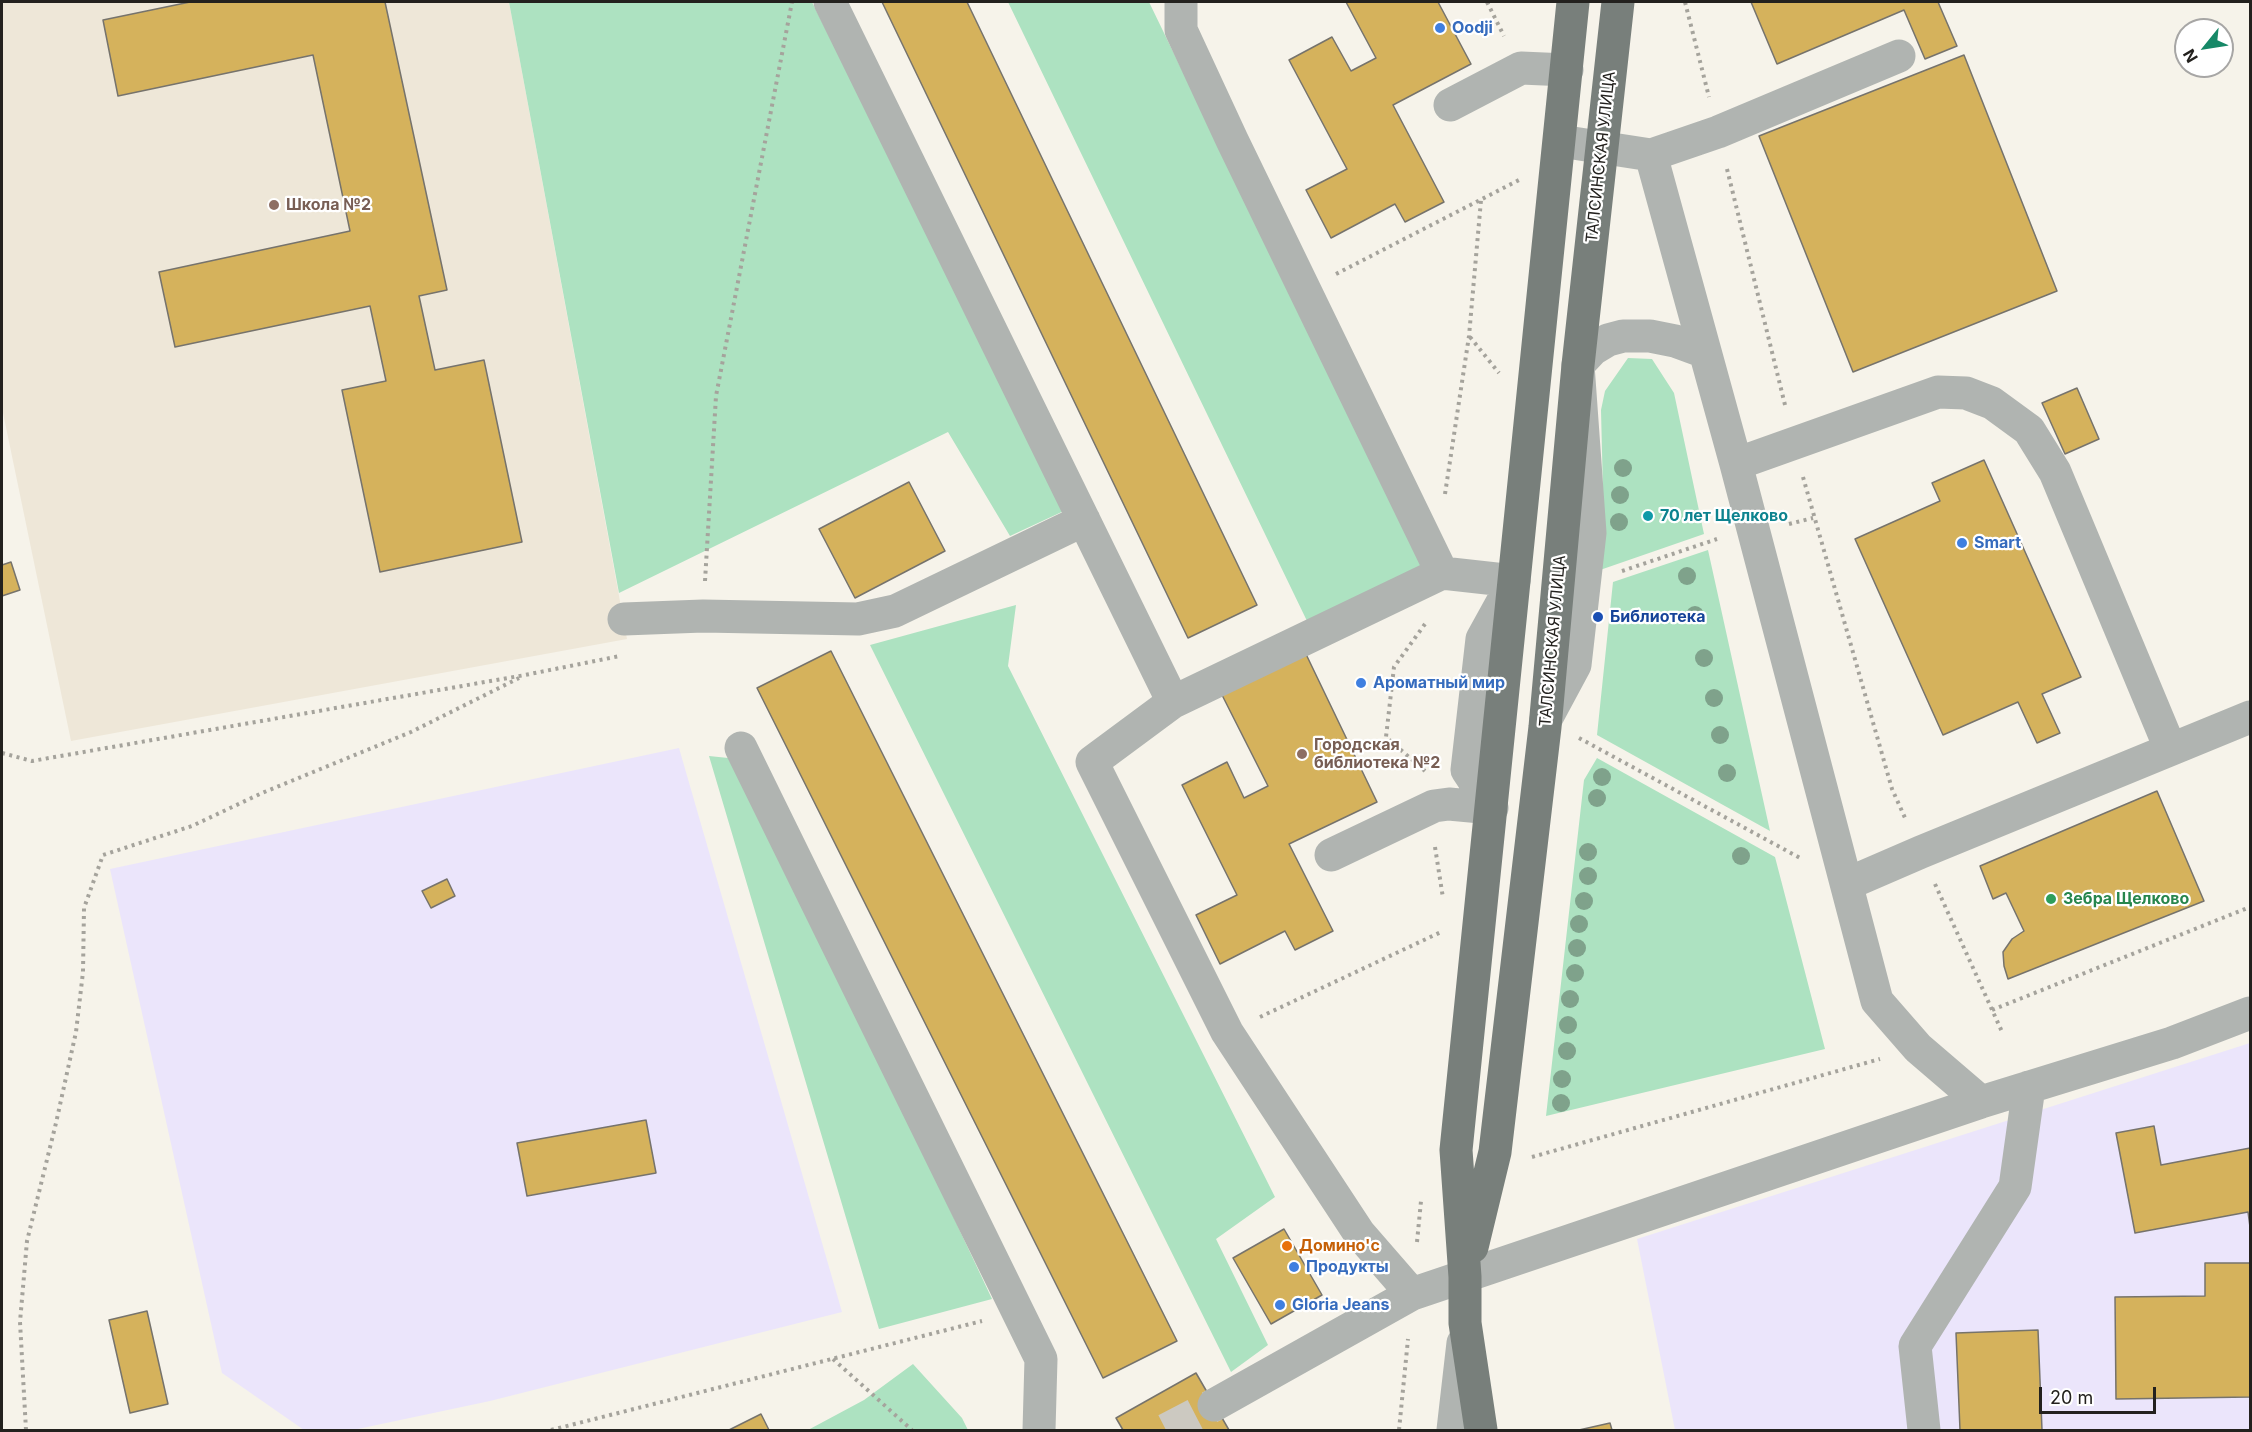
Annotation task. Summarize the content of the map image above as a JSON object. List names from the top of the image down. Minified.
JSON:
{"streets":{"main road":["ТАЛСИНСКАЯ УЛИЦА"]},"places":["Oodji","Школа №2","70 лет Щелково","Smart","Библиотека","Ароматный мир","Городская библиотека №2","Зебра Щелково","Домино'c","Продукты","Gloria Jeans"],"scale_bar":"20 m","north":"bottom left"}
